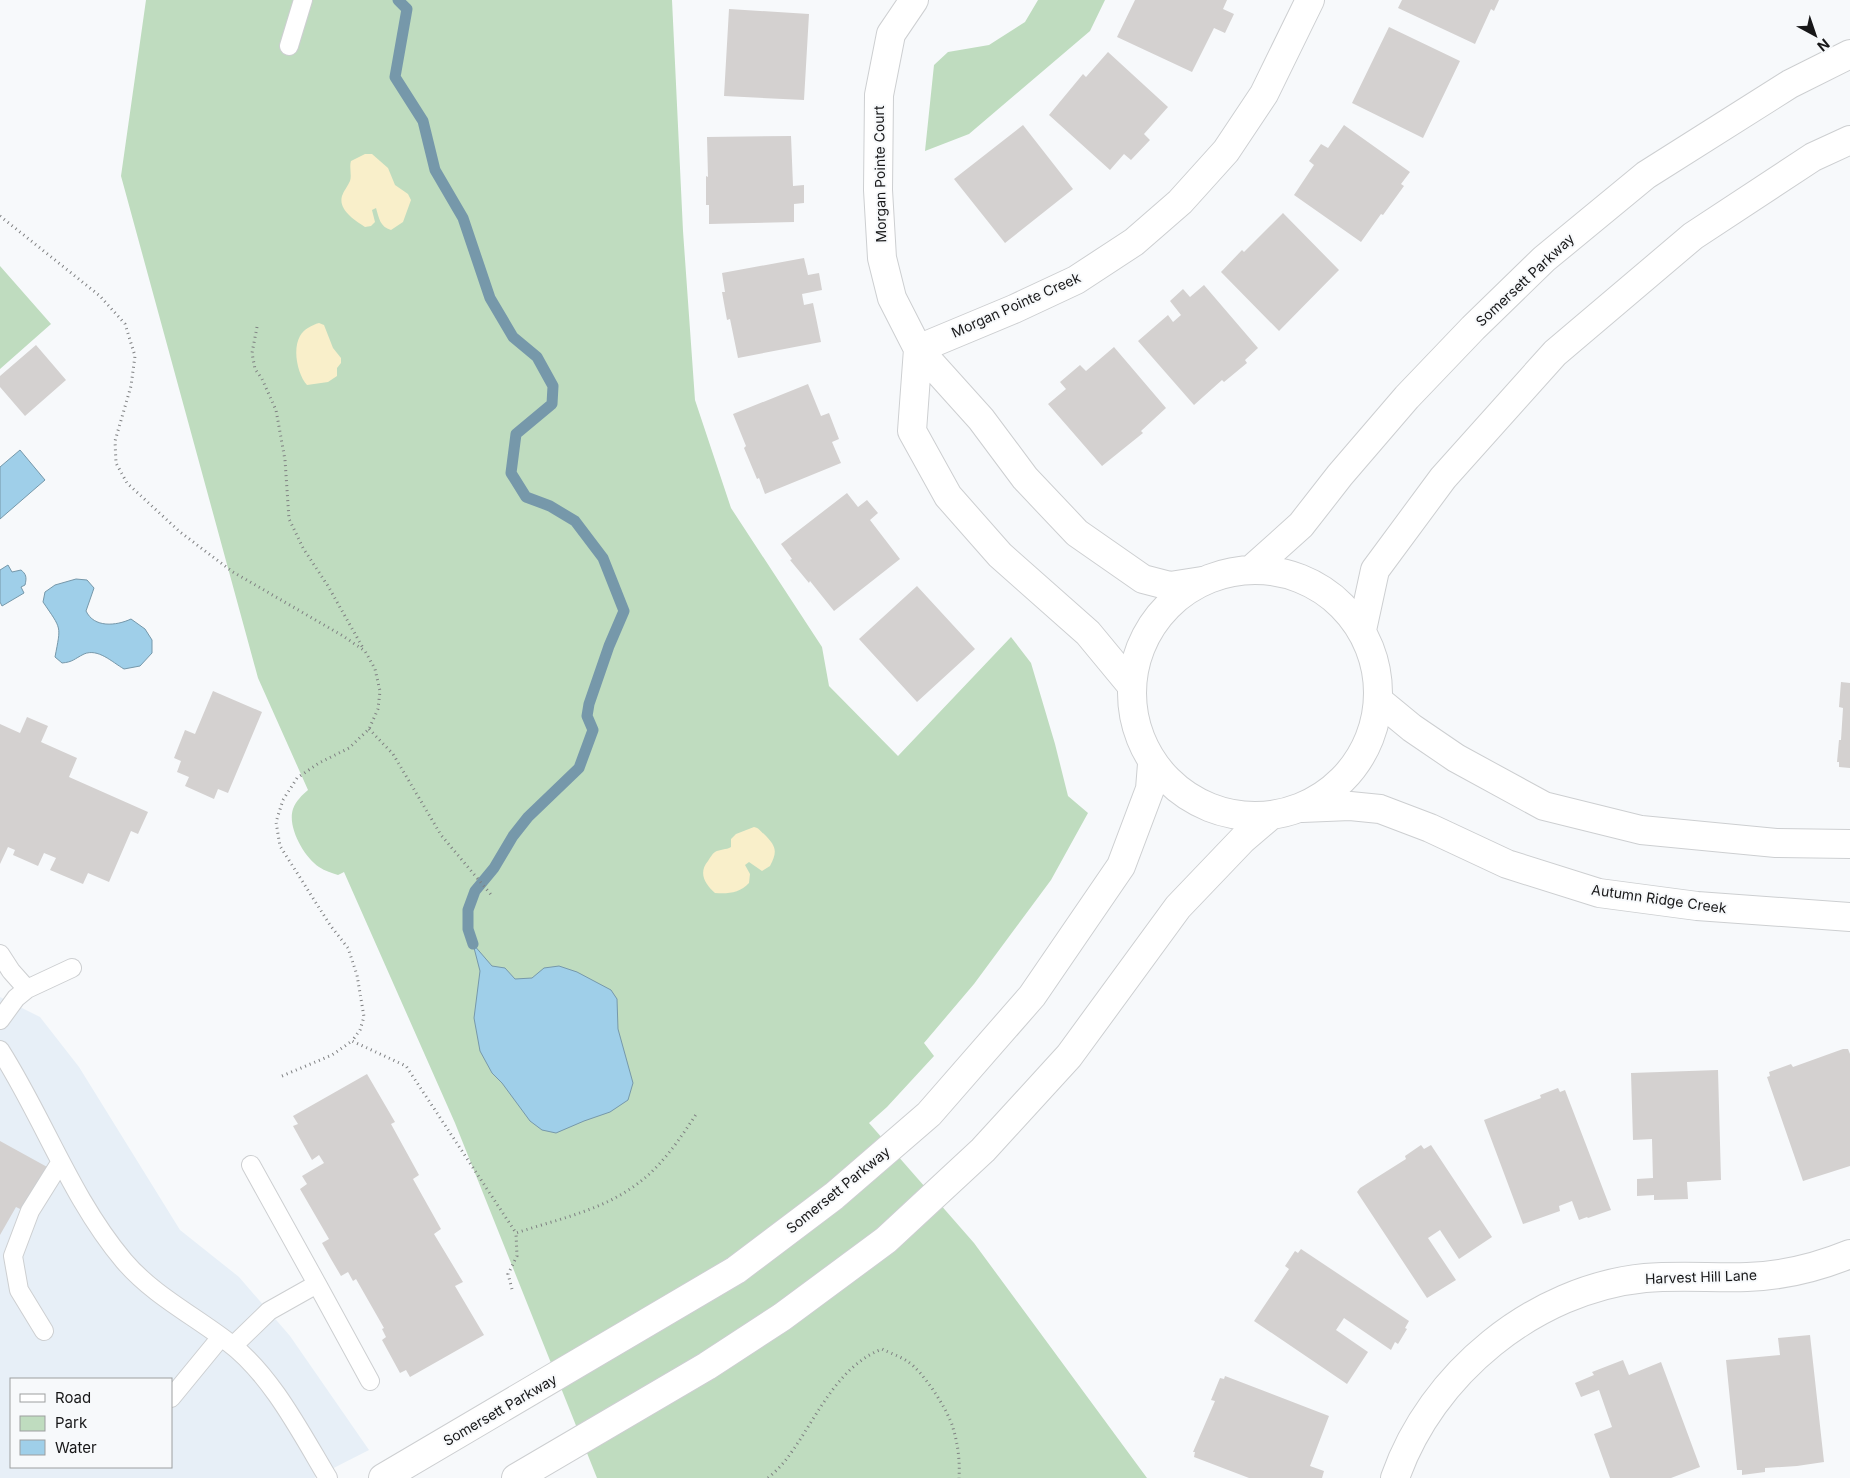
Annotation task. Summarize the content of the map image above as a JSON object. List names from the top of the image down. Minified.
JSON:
{"streets":{"main road":["Morgan Pointe Court","Somersett Parkway","Morgan Pointe Creek","Autumn Ridge Creek","Harvest Hill Lane"]},"crossings":[["Morgan Pointe Court","Morgan Pointe Creek"]],"legend":["Road","Park","Water"],"north":"bottom right"}
